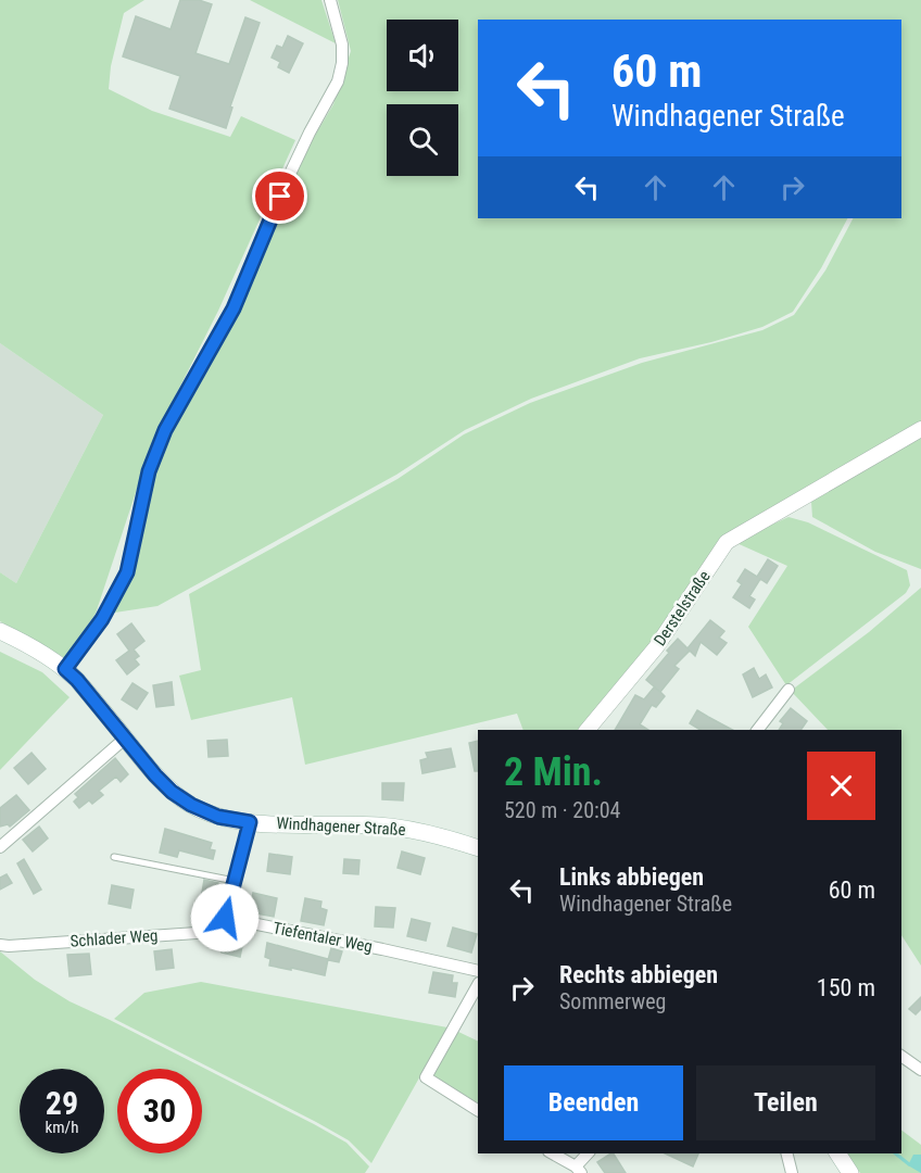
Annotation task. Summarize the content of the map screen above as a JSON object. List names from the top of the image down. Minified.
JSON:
{"streets":{"main road":["Windhagener Straße"],"street":["Derstelstraße","Tiefentaler Weg","Schlader Weg"]},"crossings":[["Tiefentaler Weg","Schlader Weg"]],"page":{"turn":["60 m","Windhagener Straße"],"heading":["2 Min.","520 m · 20:04"],"list":[{"name":"Links abbiegen","note":"Windhagener Straße","value":"60 m"},{"name":"Rechts abbiegen","note":"Sommerweg","value":"150 m"}],"buttons":["Beenden","Teilen"],"speed":"29 km/h","limit":"30"}}
